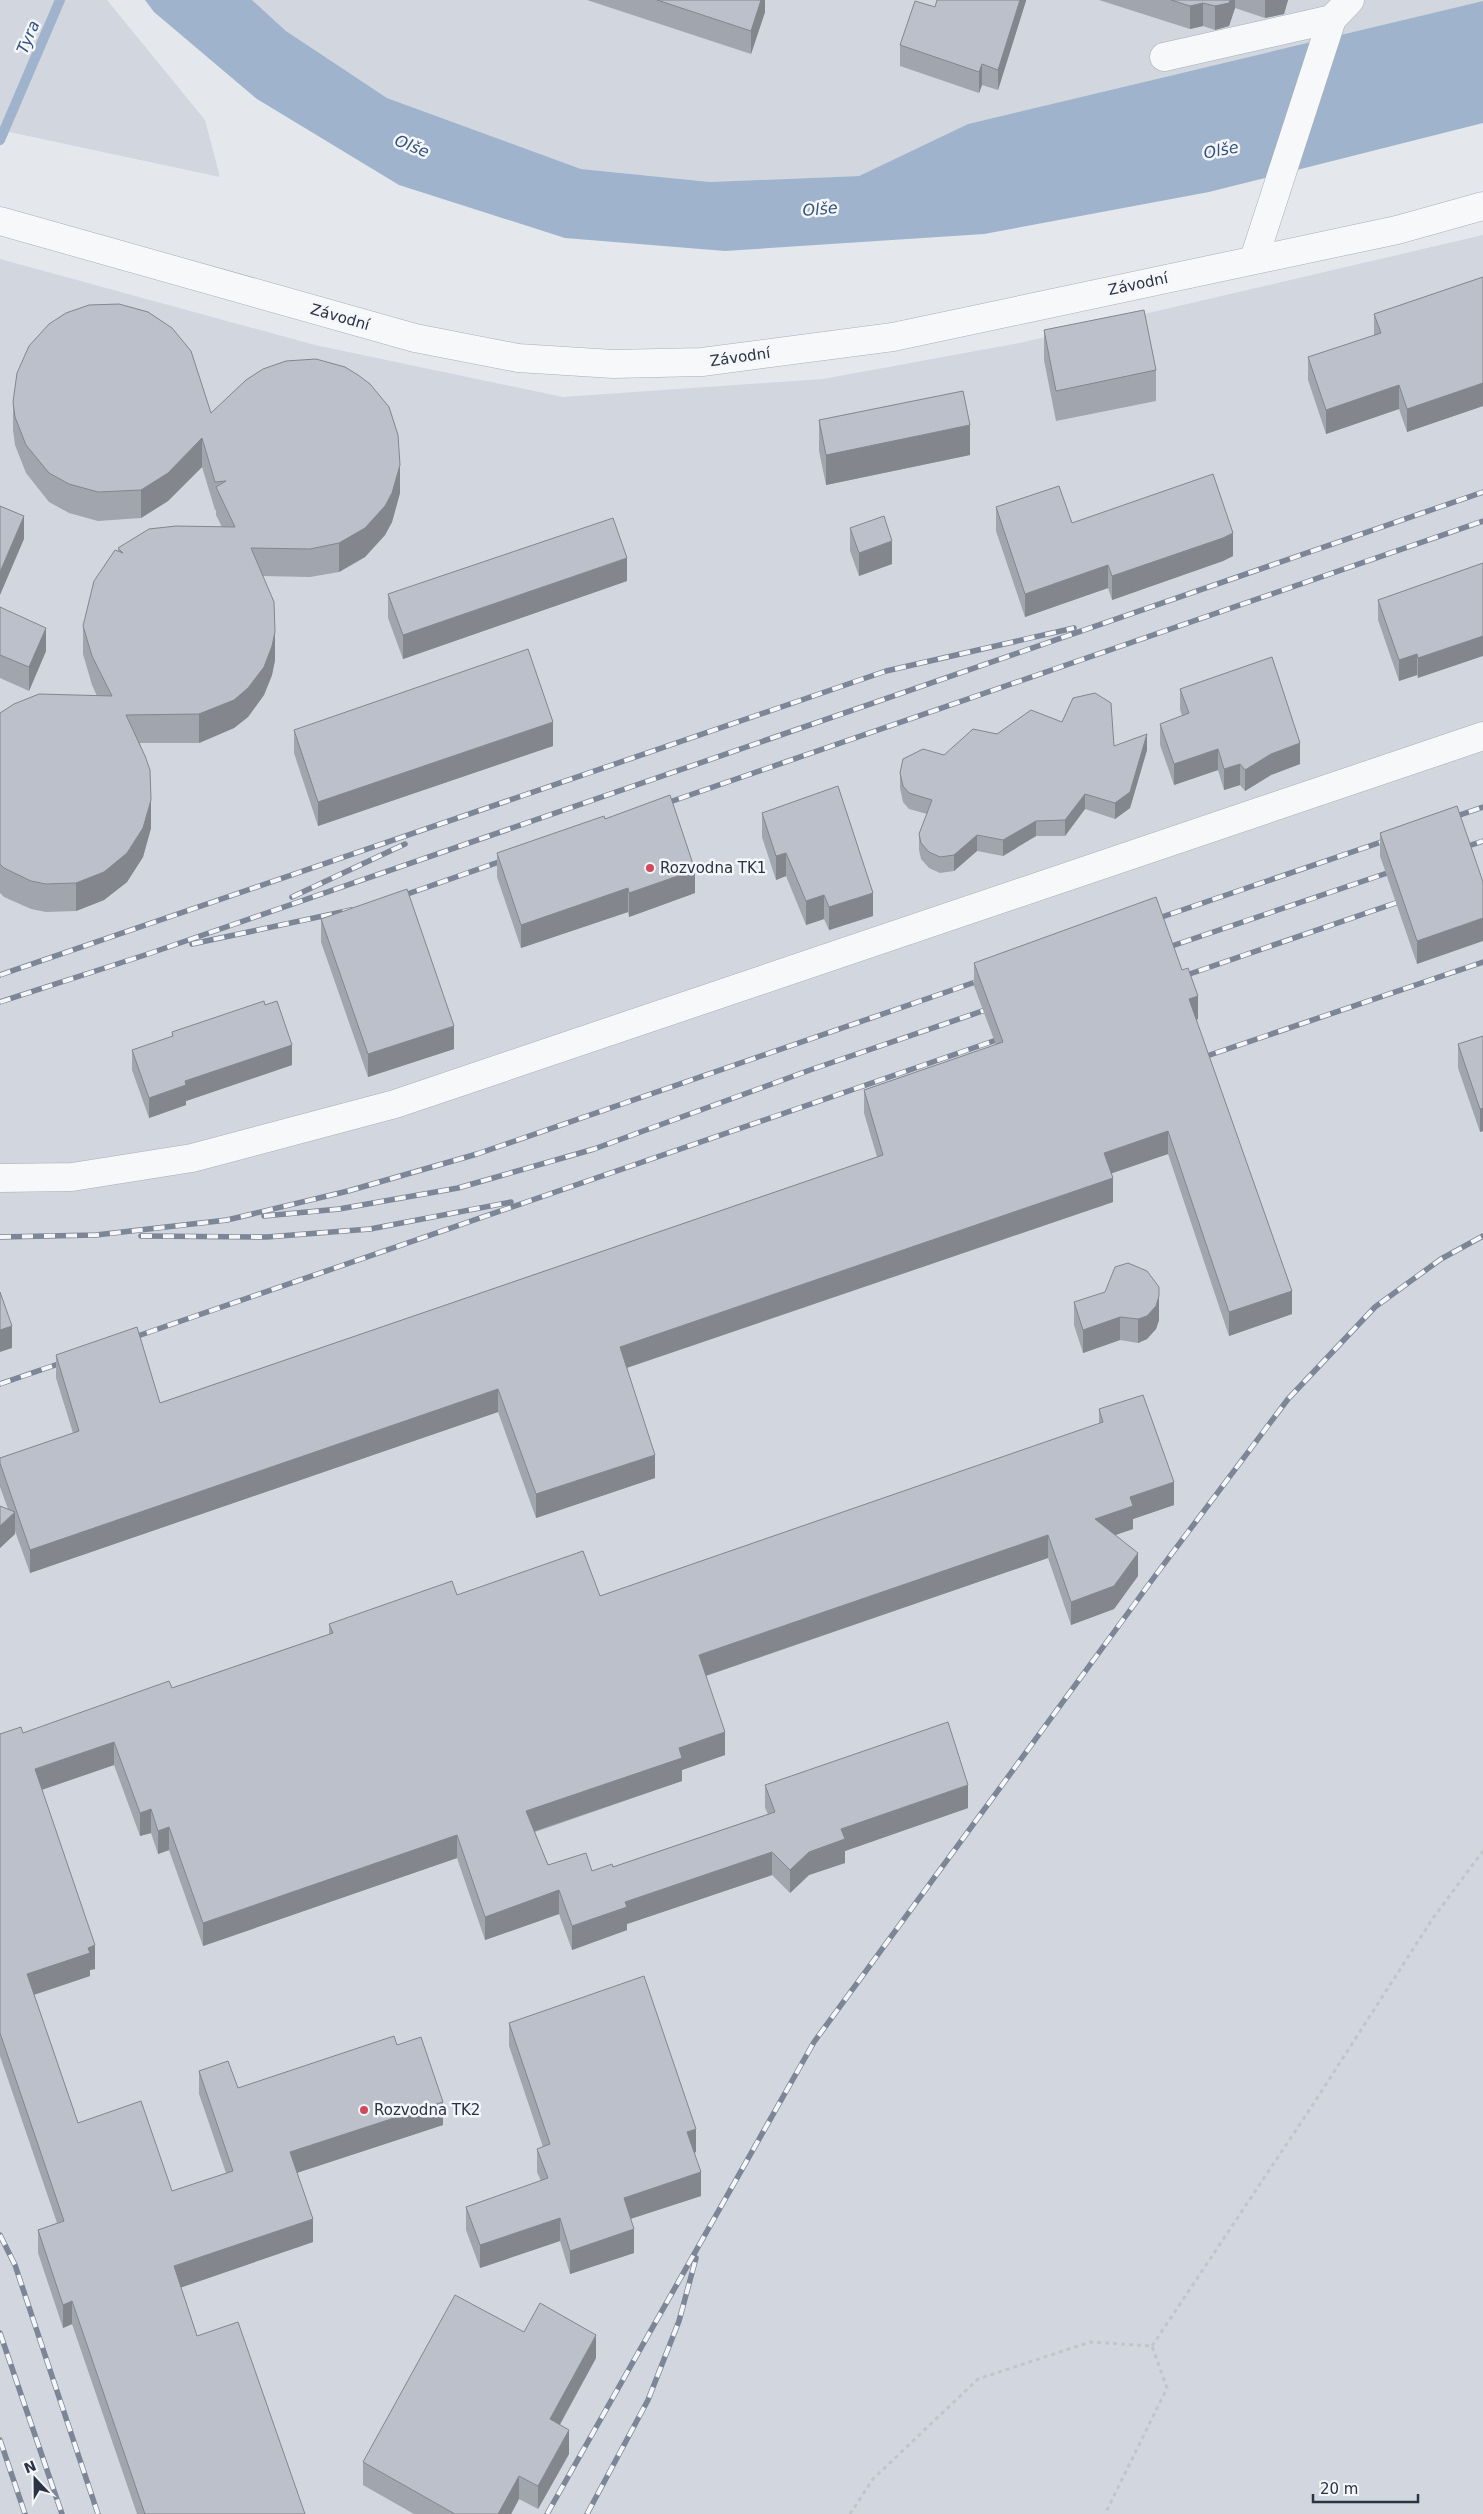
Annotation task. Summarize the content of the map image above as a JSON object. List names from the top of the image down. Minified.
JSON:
{"streets":{"street":["Závodní"]},"water":["Tyra","Olše"],"places":["Rozvodna TK1","Rozvodna TK2"],"scale_bar":"20 m","north":"top"}
